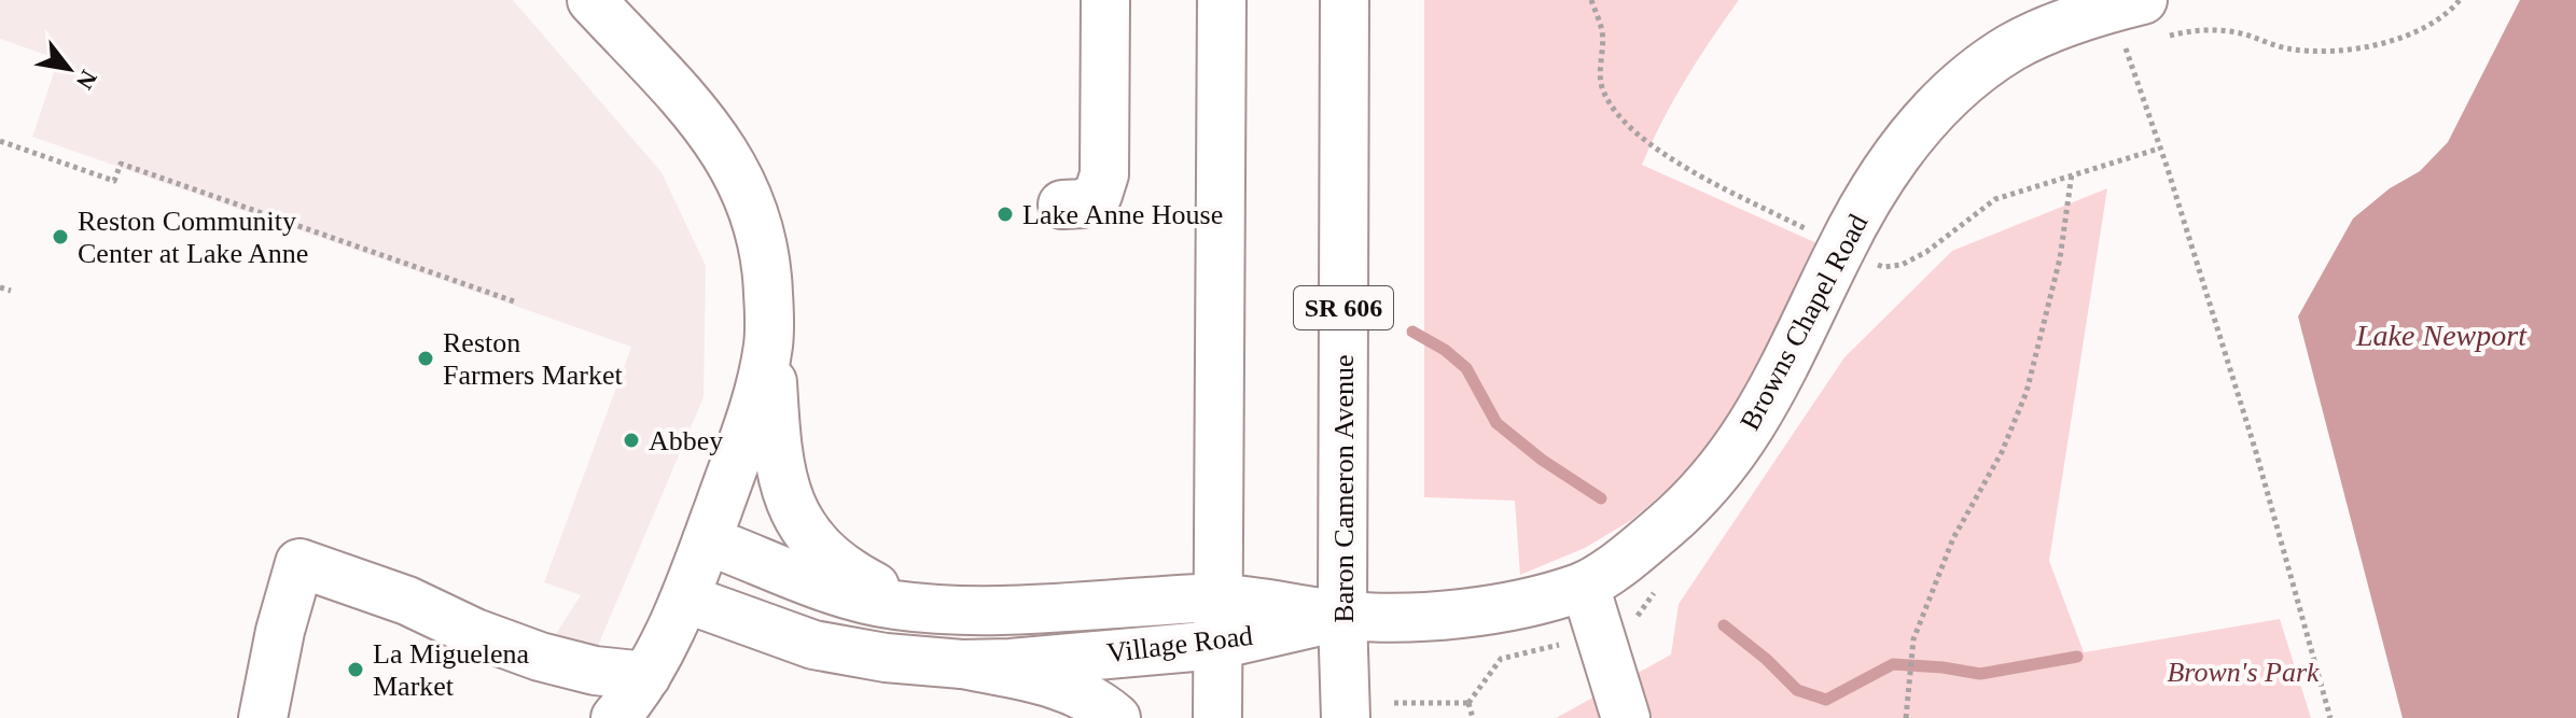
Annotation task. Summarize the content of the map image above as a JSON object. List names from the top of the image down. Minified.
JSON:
{"streets":{"street":["SR 606","Browns Chapel Road","Baron Cameron Avenue","Village Road"]},"crossings":[["Browns Chapel Road","Baron Cameron Avenue"],["Browns Chapel Road","Village Road"],["Baron Cameron Avenue","Village Road"]],"water":["Lake Newport"],"parks":["Brown's Park"],"places":["Lake Anne House","Reston Community Center at Lake Anne","Reston Farmers Market","Abbey","La Miguelena Market"],"north":"bottom right"}
